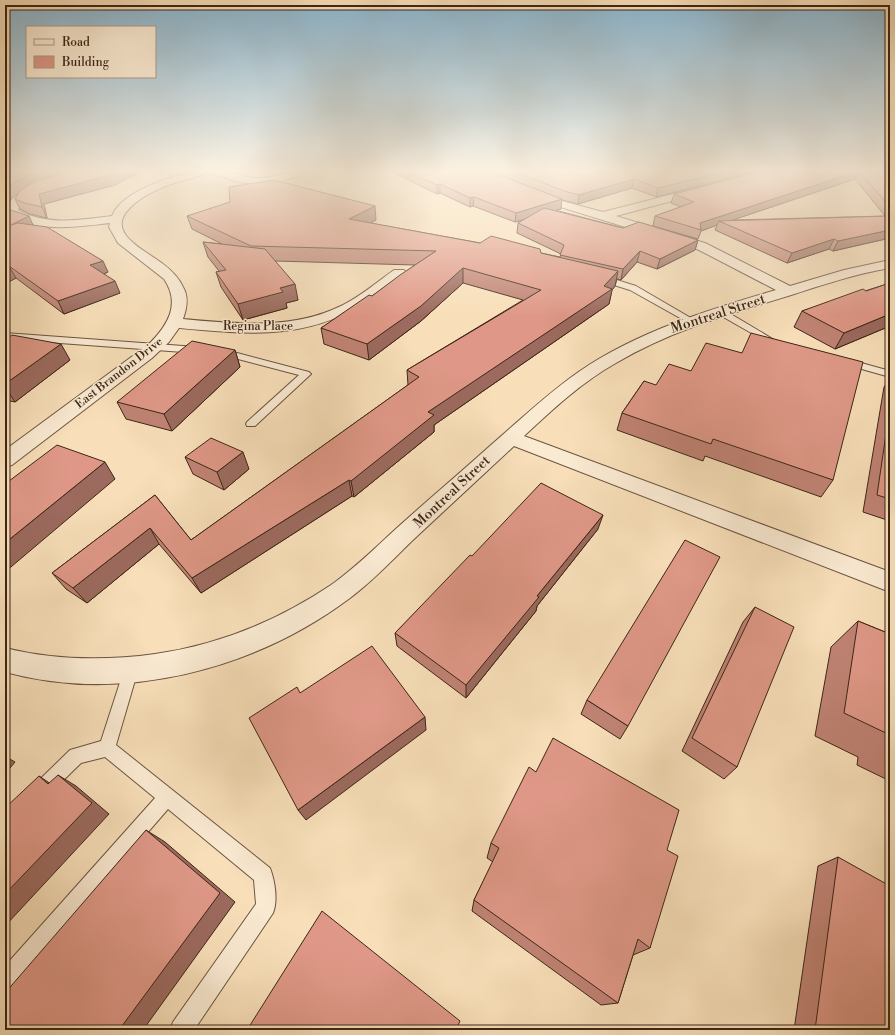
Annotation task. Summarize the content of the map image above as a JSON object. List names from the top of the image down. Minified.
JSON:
{"streets":{"street":["Montreal Street","Regina Place","East Brandon Drive"]},"crossings":[["Regina Place","East Brandon Drive"]],"legend":["Road","Building"]}
